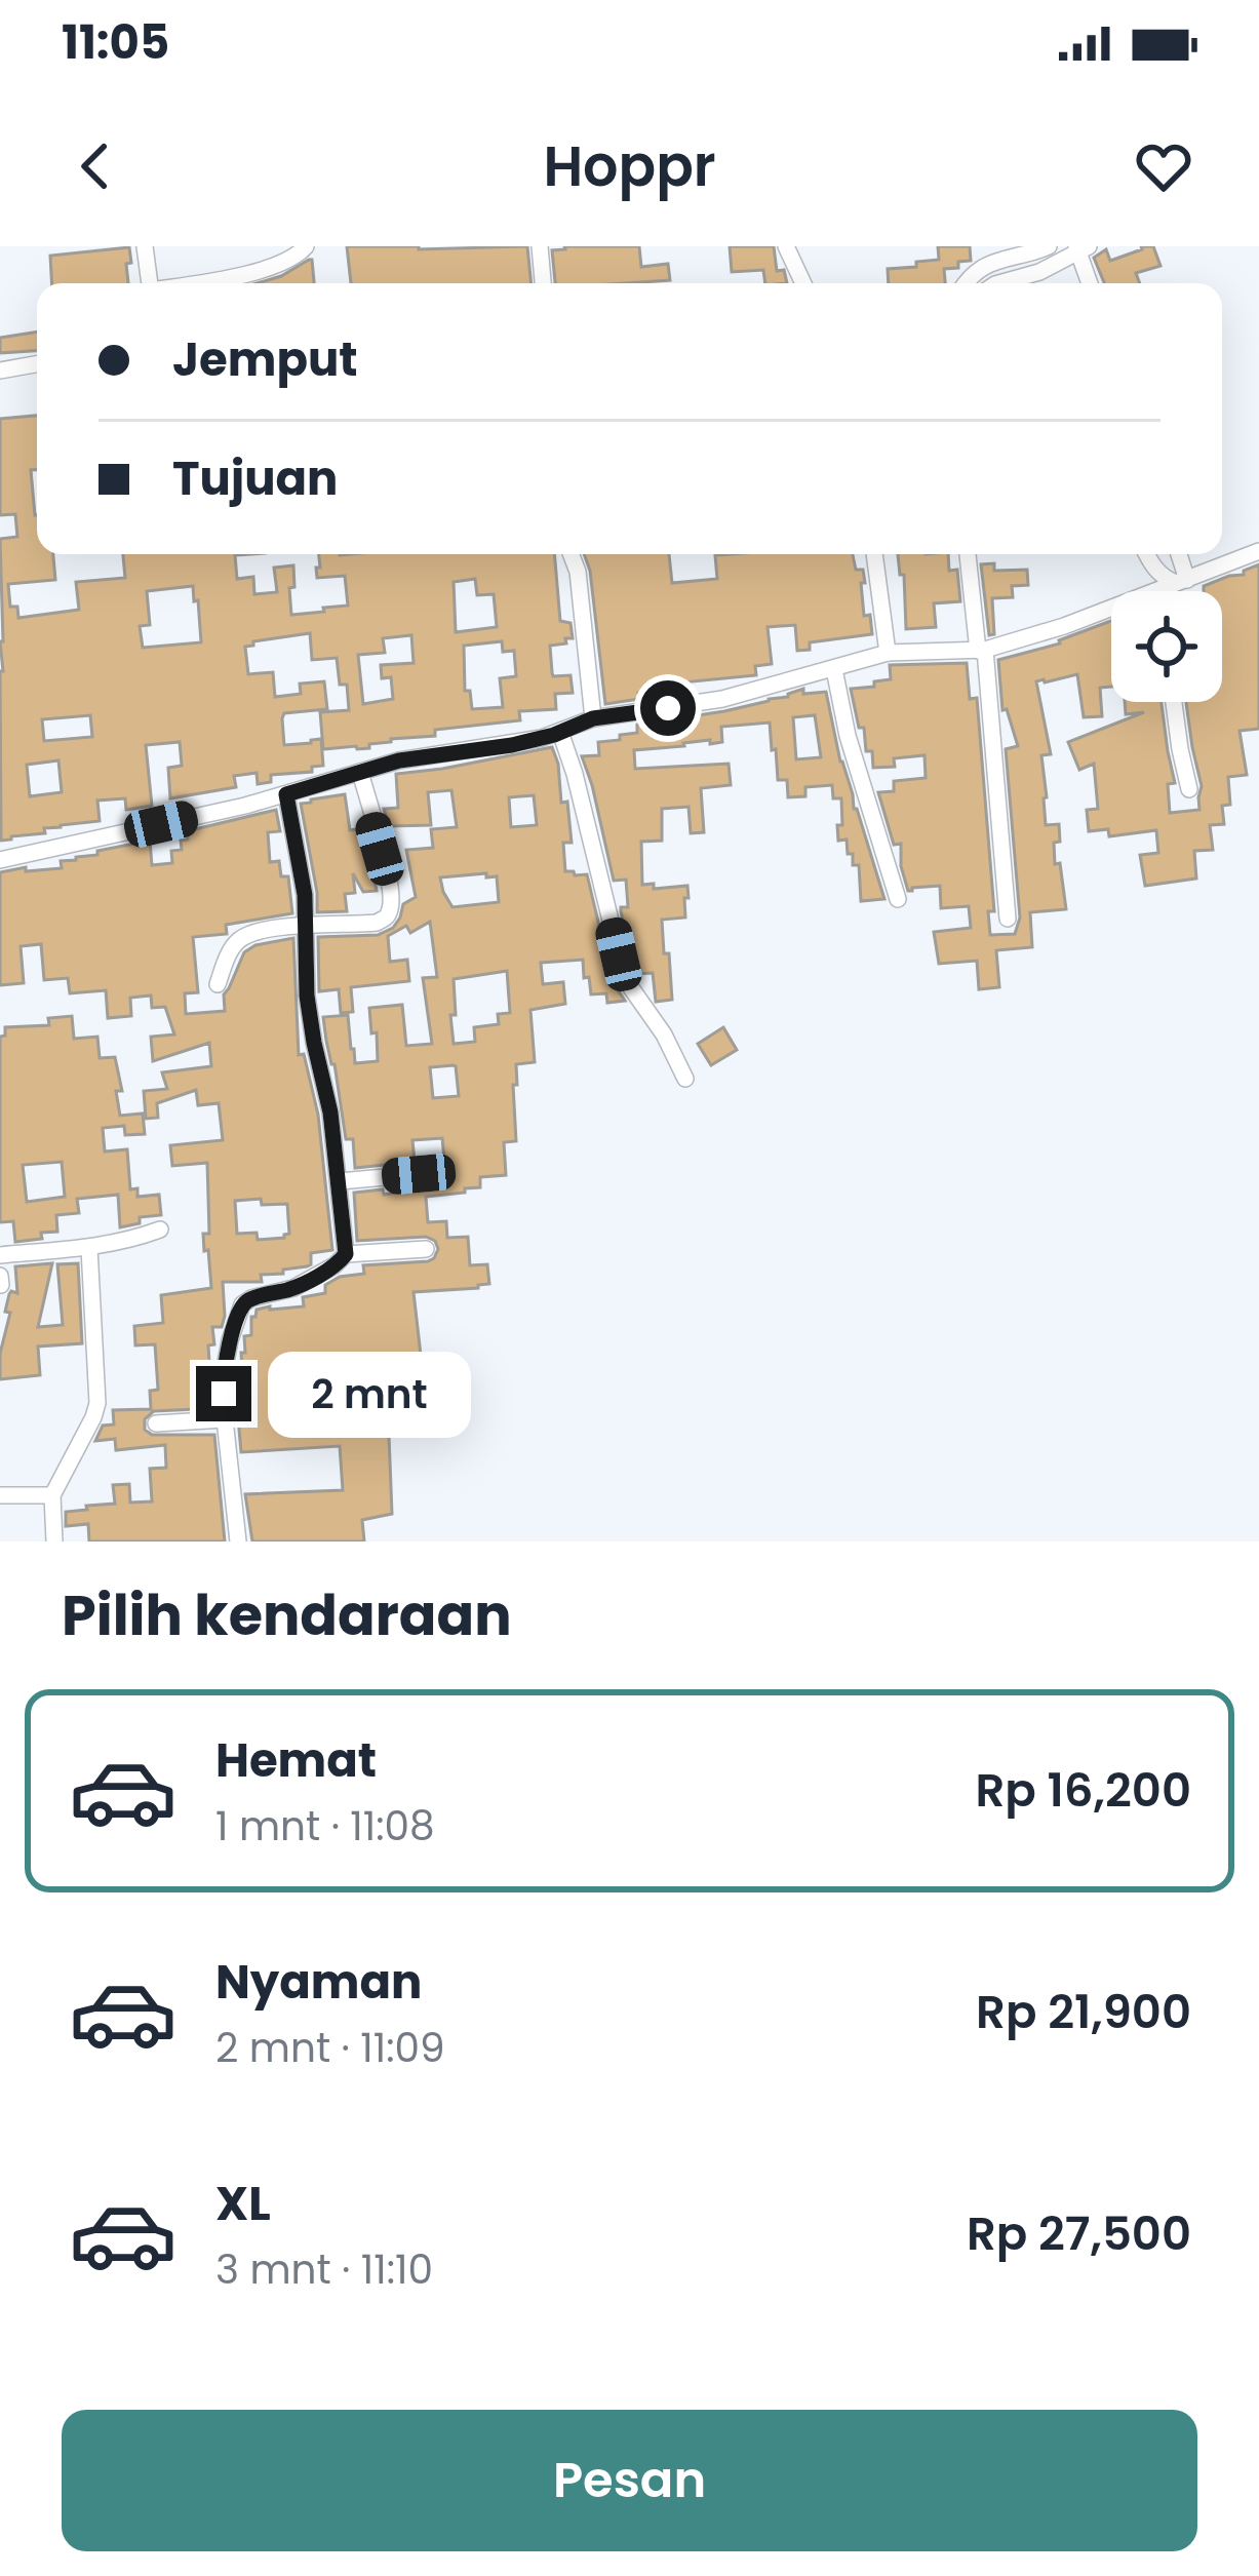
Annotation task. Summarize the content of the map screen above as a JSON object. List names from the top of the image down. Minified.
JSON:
{"page":{"status":"11:05","header":"Hoppr","banner":["Jemput","Tujuan"],"bubble":"2 mnt","heading":"Pilih kendaraan","list":[{"name":"Hemat","note":"1 mnt · 11:08","value":"Rp 16,200"},{"name":"Nyaman","note":"2 mnt · 11:09","value":"Rp 21,900"},{"name":"XL","note":"3 mnt · 11:10","value":"Rp 27,500"}],"buttons":"Pesan"}}
